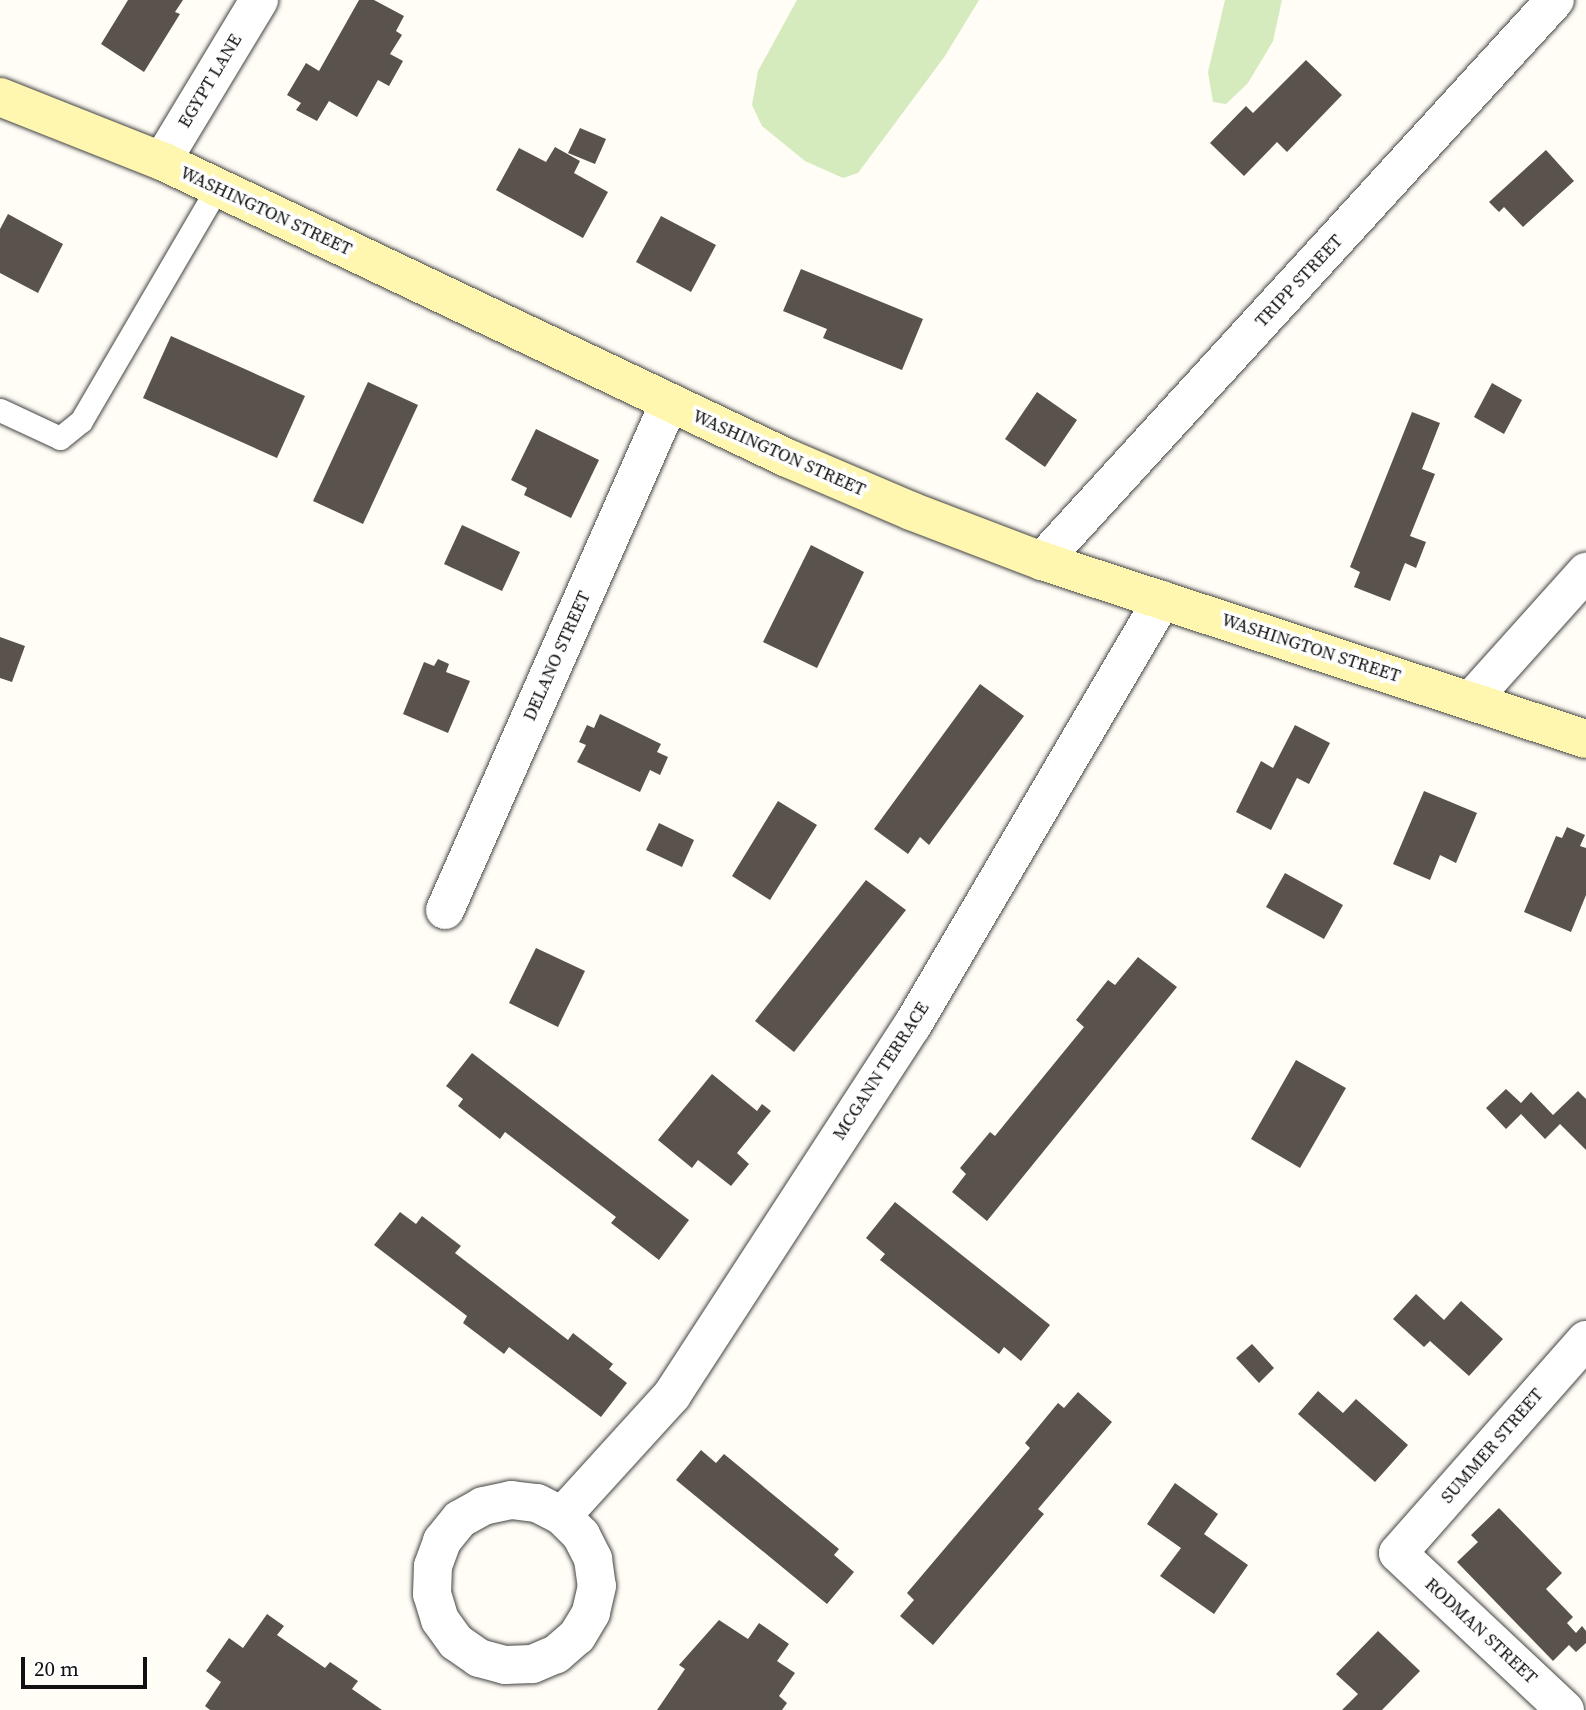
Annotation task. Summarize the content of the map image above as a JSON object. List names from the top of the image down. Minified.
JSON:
{"streets":{"main road":["WASHINGTON STREET"],"street":["EGYPT LANE","TRIPP STREET","DELANO STREET","MCGANN TERRACE","SUMMER STREET","RODMAN STREET"]},"crossings":[["EGYPT LANE","WASHINGTON STREET"],["WASHINGTON STREET","TRIPP STREET"],["WASHINGTON STREET","DELANO STREET"],["WASHINGTON STREET","MCGANN TERRACE"],["SUMMER STREET","RODMAN STREET"]],"scale_bar":"20 m"}
